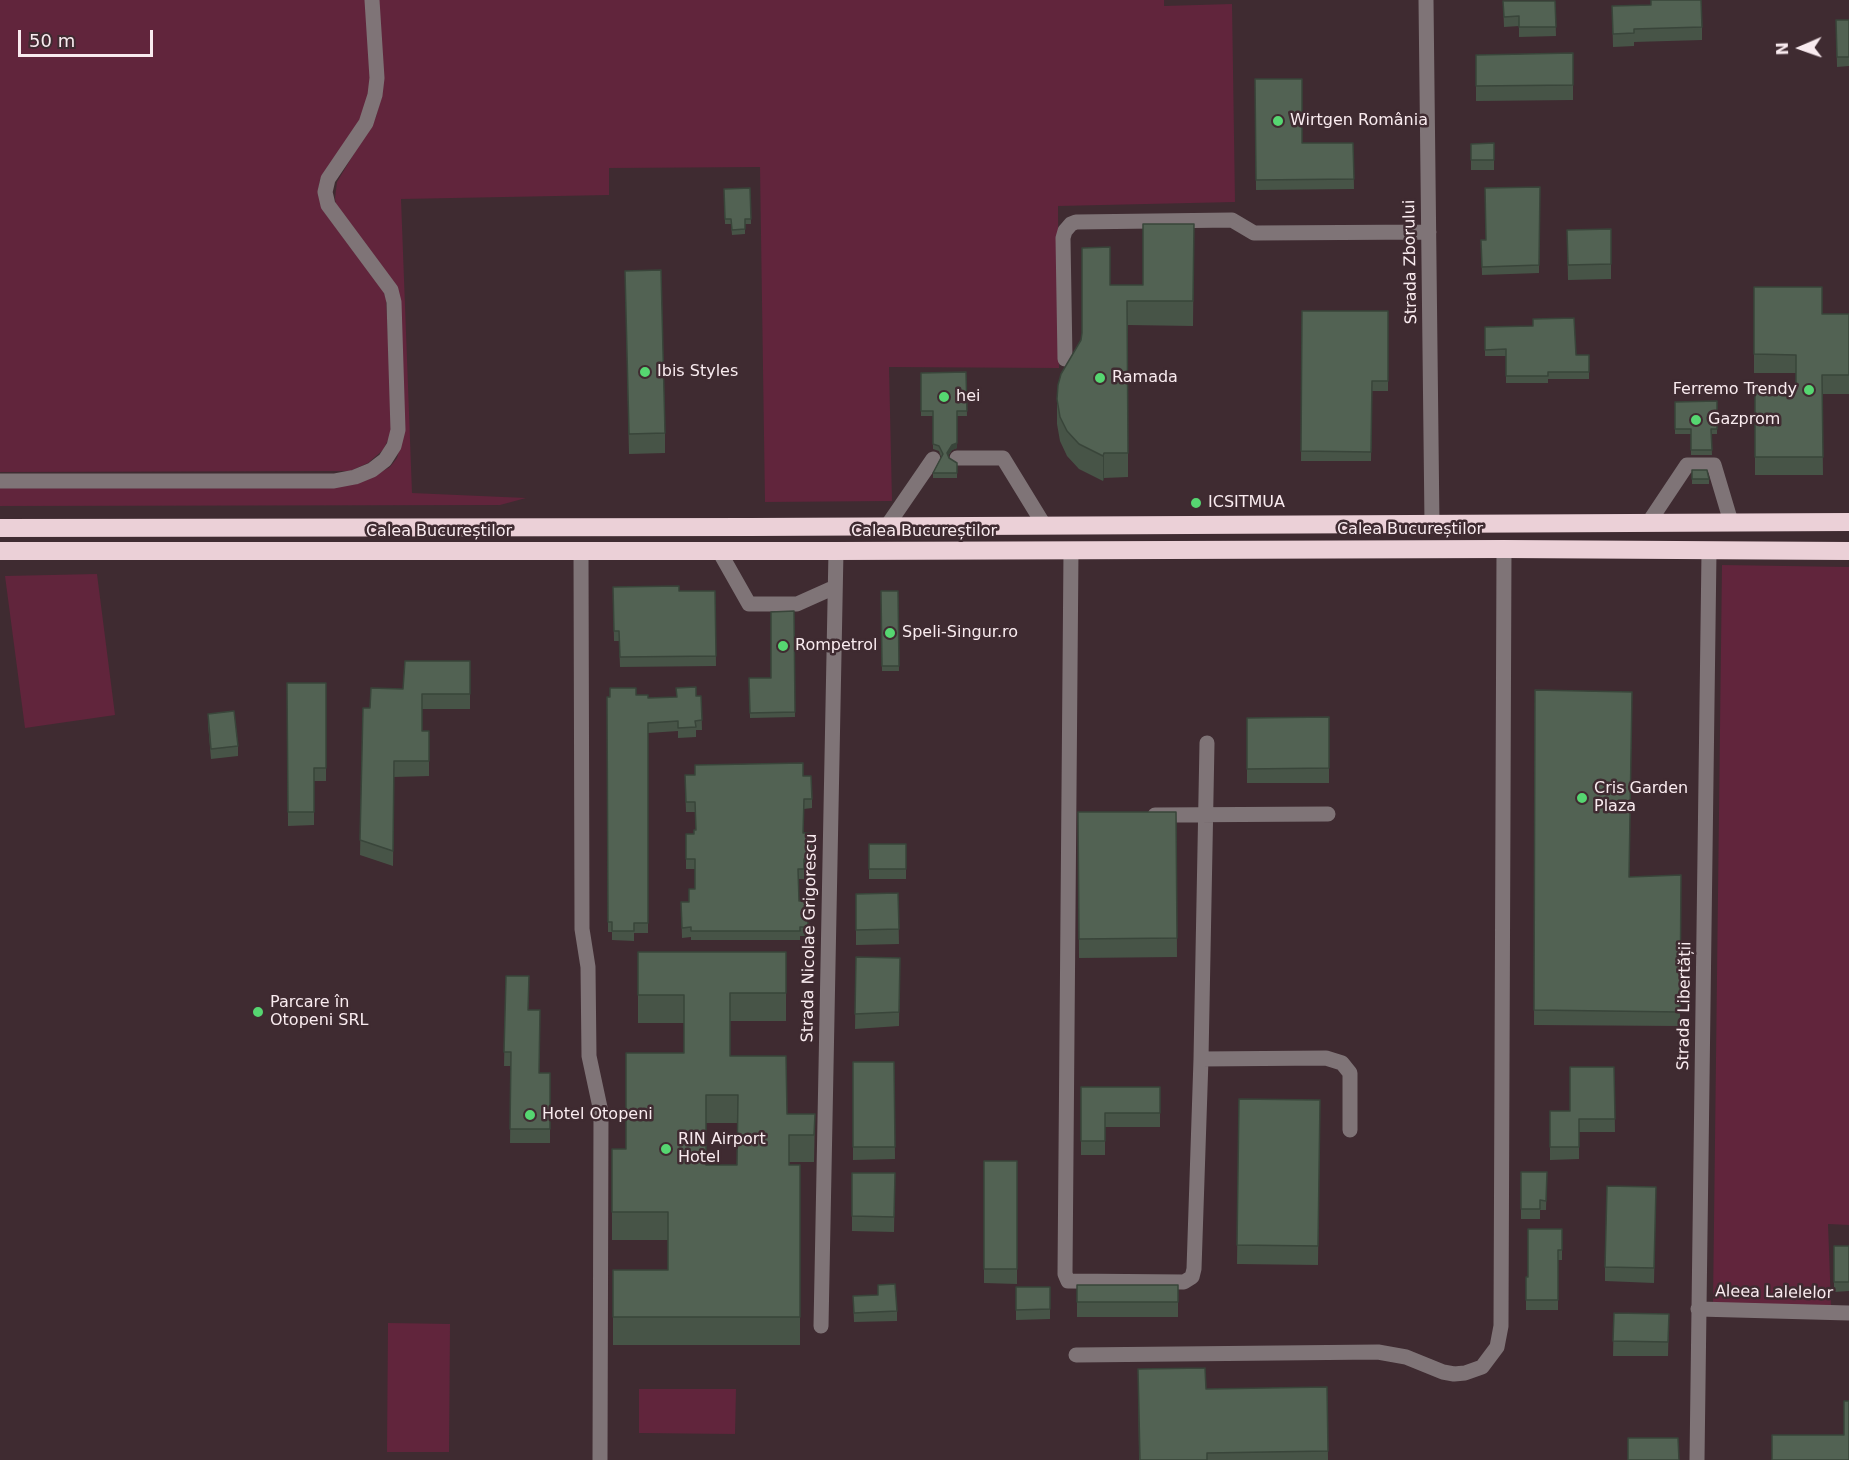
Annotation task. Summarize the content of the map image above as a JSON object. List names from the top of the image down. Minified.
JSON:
{"streets":{"highway":["Calea Bucureștilor"],"street":["Strada Zborului","Strada Nicolae Grigorescu","Strada Libertății","Aleea Lalelelor"]},"crossings":[["Strada Zborului","Calea Bucureștilor"],["Calea Bucureștilor","Strada Nicolae Grigorescu"],["Calea Bucureștilor","Strada Libertății"],["Strada Libertății","Aleea Lalelelor"]],"places":["Wirtgen România","Ibis Styles","Ramada","Ferremo Trendy","hei","Gazprom","ICSITMUA","Speli-Singur.ro","Rompetrol","Cris Garden Plaza","Parcare în Otopeni SRL","Hotel Otopeni","RIN Airport Hotel"],"scale_bar":"50 m","north":"left"}
